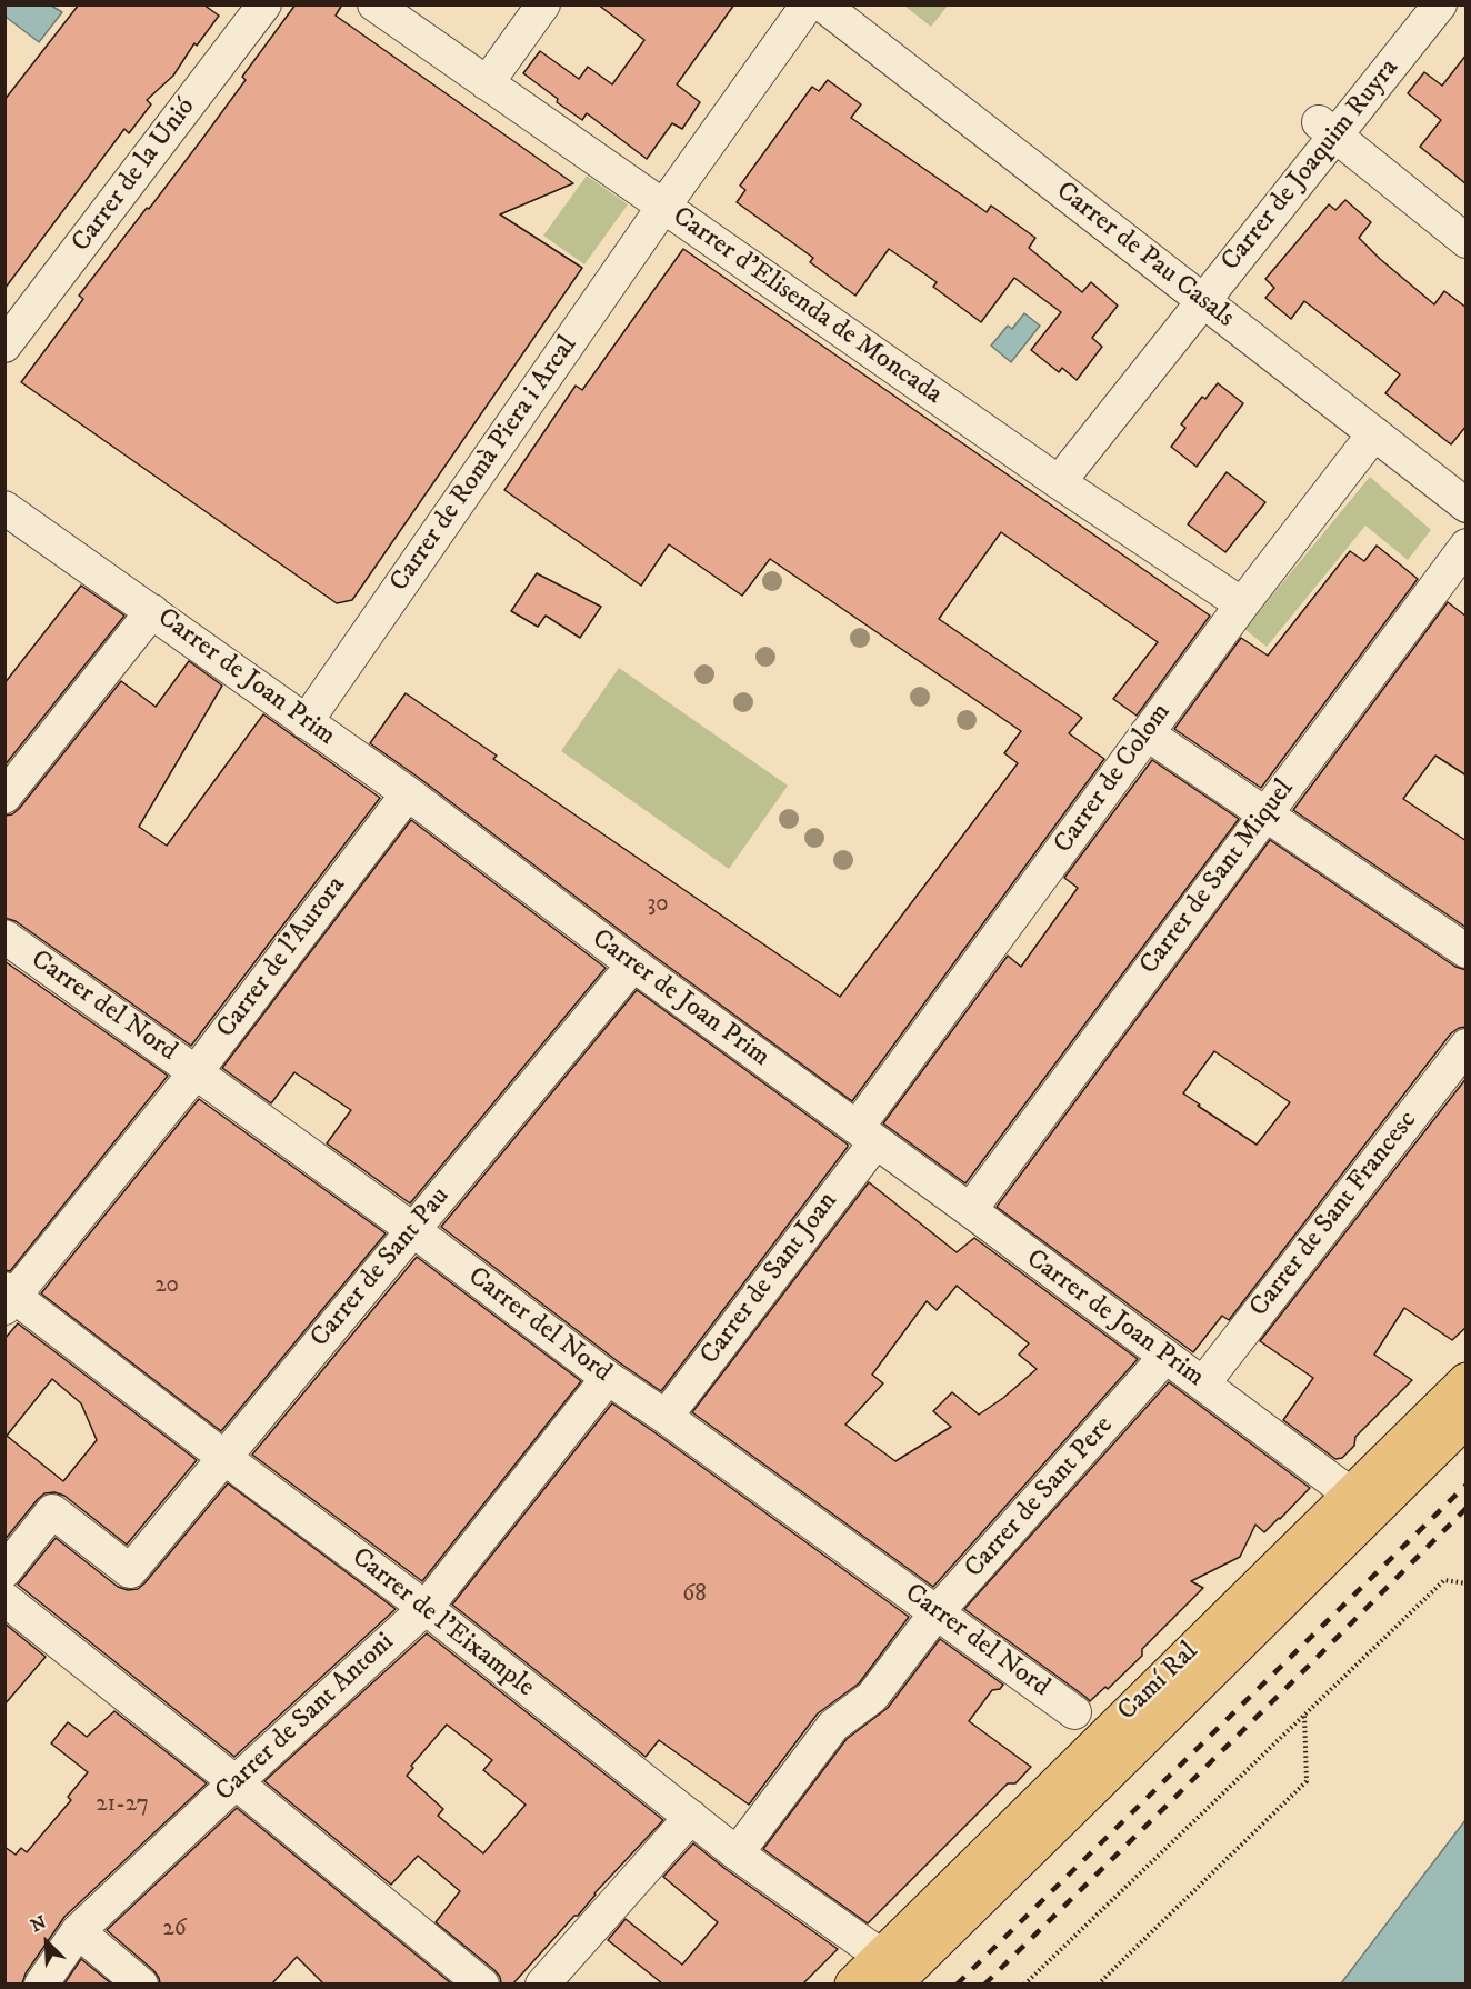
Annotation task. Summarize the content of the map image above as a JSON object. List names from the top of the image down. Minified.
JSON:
{"streets":{"main road":["Camí Ral"],"street":["Carrer de Joaquim Ruyra","Carrer de la Unió","Carrer de Pau Casals","Carrer d'Elisenda de Moncada","Carrer de Romà Piera i Arcal","Carrer de Joan Prim","Carrer de Colom","Carrer de Sant Miquel","Carrer de l'Aurora","Carrer del Nord","Carrer de Sant Francesc","Carrer de Sant Pau","Carrer de Sant Joan","Carrer de Sant Pere","Carrer de l'Eixample","Carrer de Sant Antoni"]},"crossings":[["Carrer de Joaquim Ruyra","Carrer de Pau Casals"],["Carrer de Joaquim Ruyra","Carrer d'Elisenda de Moncada"],["Carrer de Pau Casals","Carrer de Colom"],["Carrer d'Elisenda de Moncada","Carrer de Romà Piera i Arcal"],["Carrer d'Elisenda de Moncada","Carrer de Colom"],["Carrer de Romà Piera i Arcal","Carrer de Joan Prim"],["Carrer de Joan Prim","Carrer de Colom"],["Carrer de Joan Prim","Carrer de Sant Miquel"],["Carrer de Joan Prim","Carrer de l'Aurora"],["Carrer de Joan Prim","Carrer de Sant Francesc"],["Carrer de Joan Prim","Carrer de Sant Pau"],["Carrer de Joan Prim","Carrer de Sant Joan"],["Carrer de Joan Prim","Carrer de Sant Pere"],["Carrer de Joan Prim","Camí Ral"],["Carrer de Colom","Carrer de Sant Joan"],["Carrer de l'Aurora","Carrer del Nord"],["Carrer de l'Aurora","Carrer de l'Eixample"],["Carrer del Nord","Carrer de Sant Pau"],["Carrer del Nord","Carrer de Sant Joan"],["Carrer del Nord","Carrer de Sant Pere"],["Carrer del Nord","Carrer de Sant Antoni"],["Carrer de Sant Pau","Carrer de l'Eixample"],["Carrer de Sant Pere","Carrer de l'Eixample"],["Carrer de l'Eixample","Camí Ral"],["Carrer de l'Eixample","Carrer de Sant Antoni"]],"house_numbers":["30","20","68","21-27","26"],"north":"top left"}
